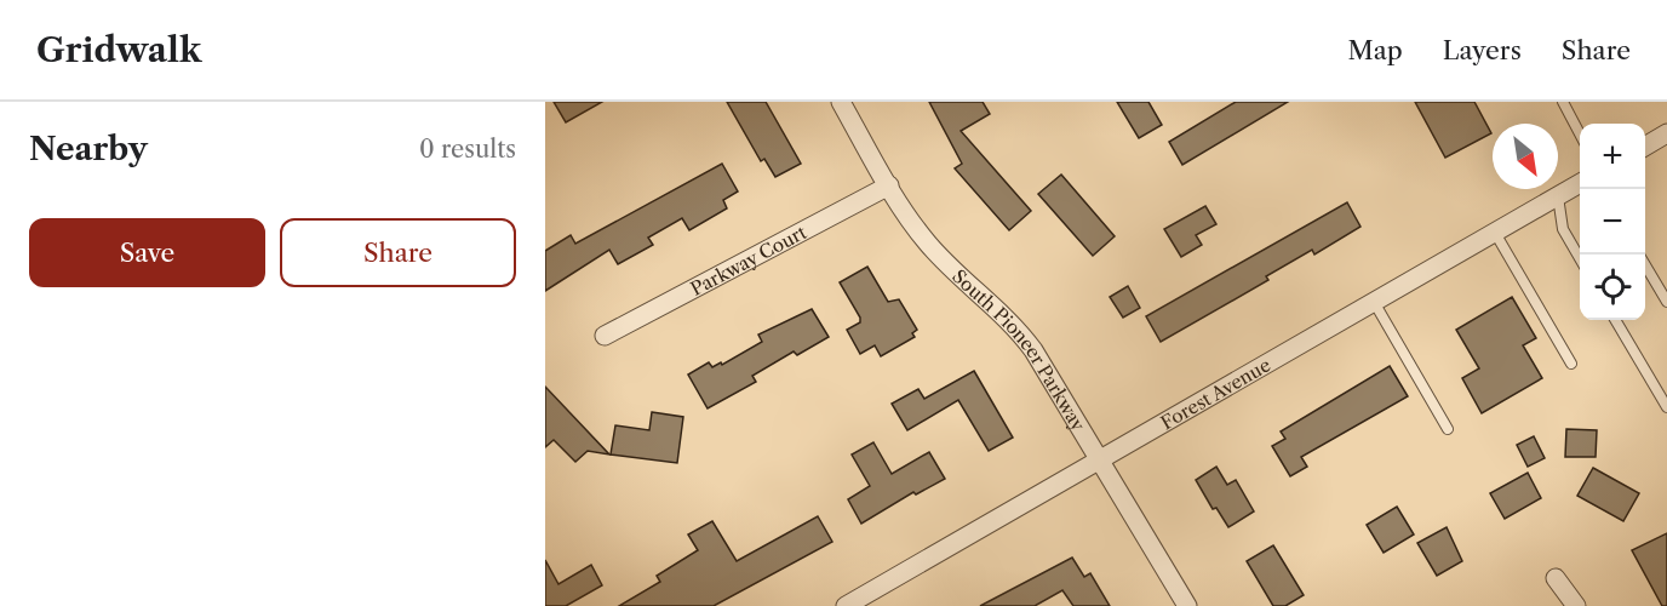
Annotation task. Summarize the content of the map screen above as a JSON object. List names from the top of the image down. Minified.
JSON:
{"streets":{"street":["Parkway Court","South Pioneer Parkway","Forest Avenue"]},"crossings":[["Parkway Court","South Pioneer Parkway"],["South Pioneer Parkway","Forest Avenue"]],"north":"bottom right","page":{"header":"Gridwalk","nav":["Map","Layers","Share"],"heading":["Nearby","0 results"],"map_buttons":["+","−"],"buttons":["Save","Share"]}}
